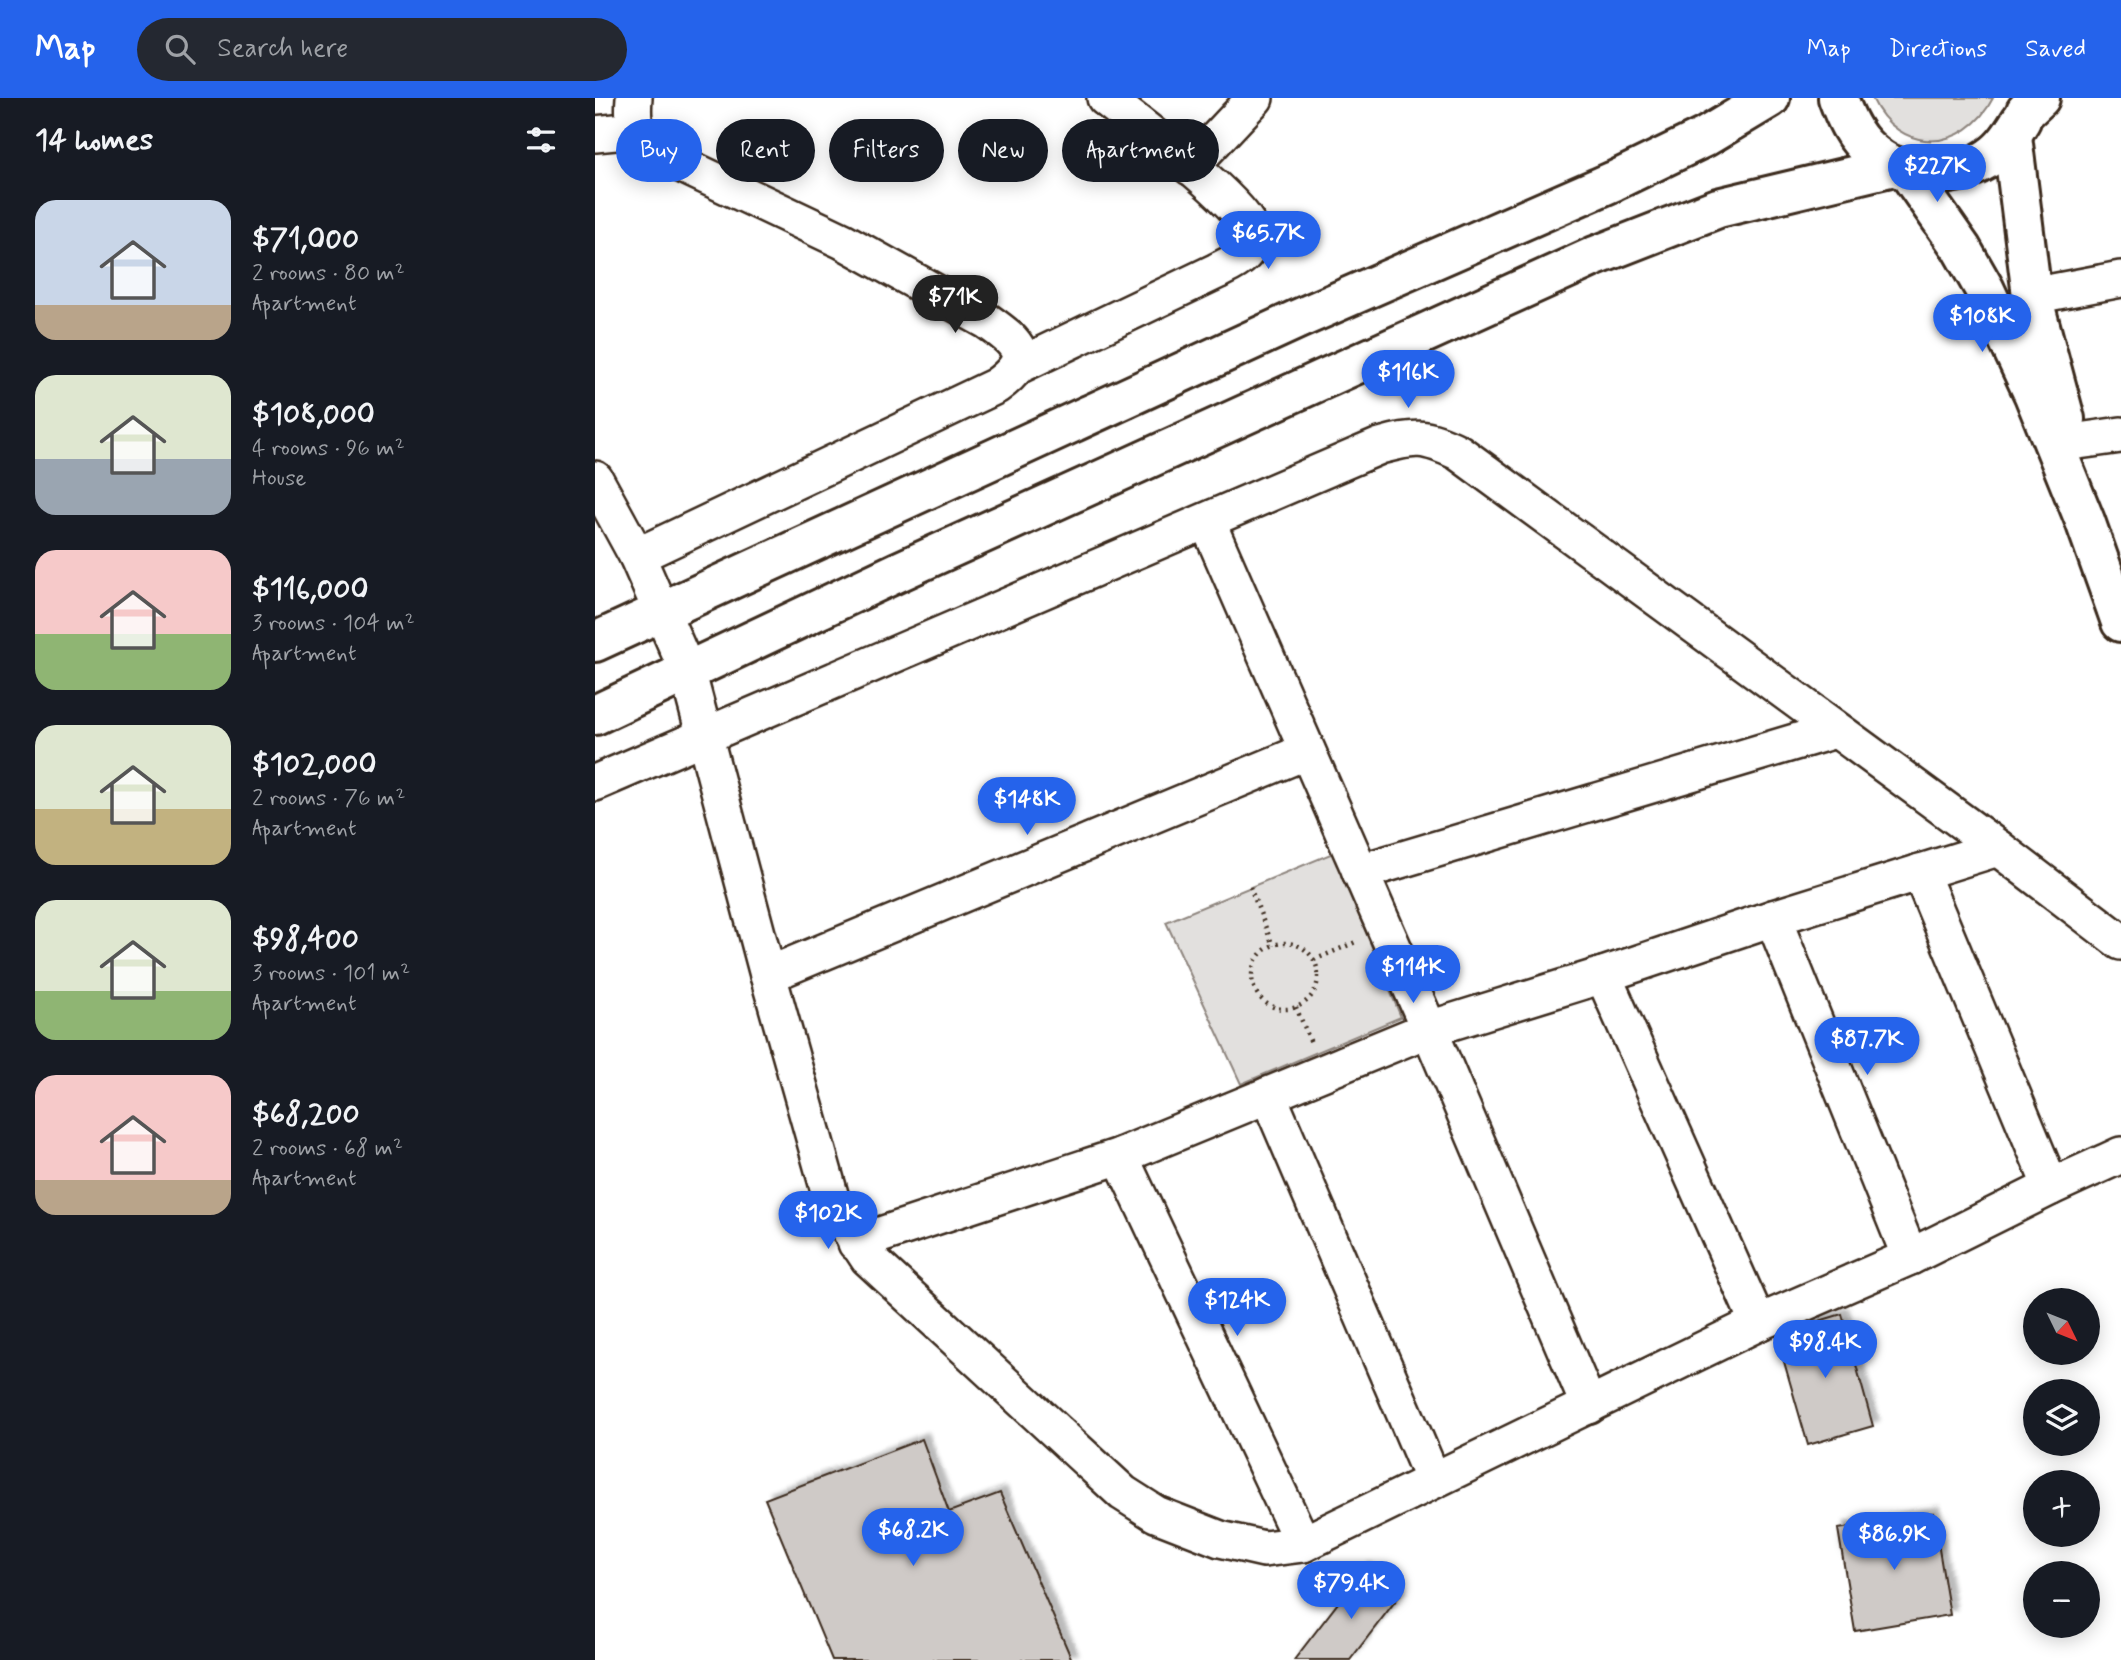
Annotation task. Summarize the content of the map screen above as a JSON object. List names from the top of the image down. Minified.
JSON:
{"north":"bottom right","page":{"header":"Map","search":"Search here","nav":["Map","Directions","Saved"],"heading":"14 homes","chip":["Buy","Rent","Filters","New","Apartment"],"price":["$227K","$65.7K","$71K","$108K","$116K","$148K","$114K","$87.7K","$102K","$124K","$98.4K","$68.2K","$86.9K","$79.4K"],"list":[{"name":"$71,000","note":"2 rooms · 80 m² · Apartment"},{"name":"$108,000","note":"4 rooms · 96 m² · House"},{"name":"$116,000","note":"3 rooms · 104 m² · Apartment"},{"name":"$102,000","note":"2 rooms · 76 m² · Apartment"},{"name":"$98,400","note":"3 rooms · 101 m² · Apartment"},{"name":"$68,200","note":"2 rooms · 68 m² · Apartment"}],"map_buttons":["+","−"]}}
